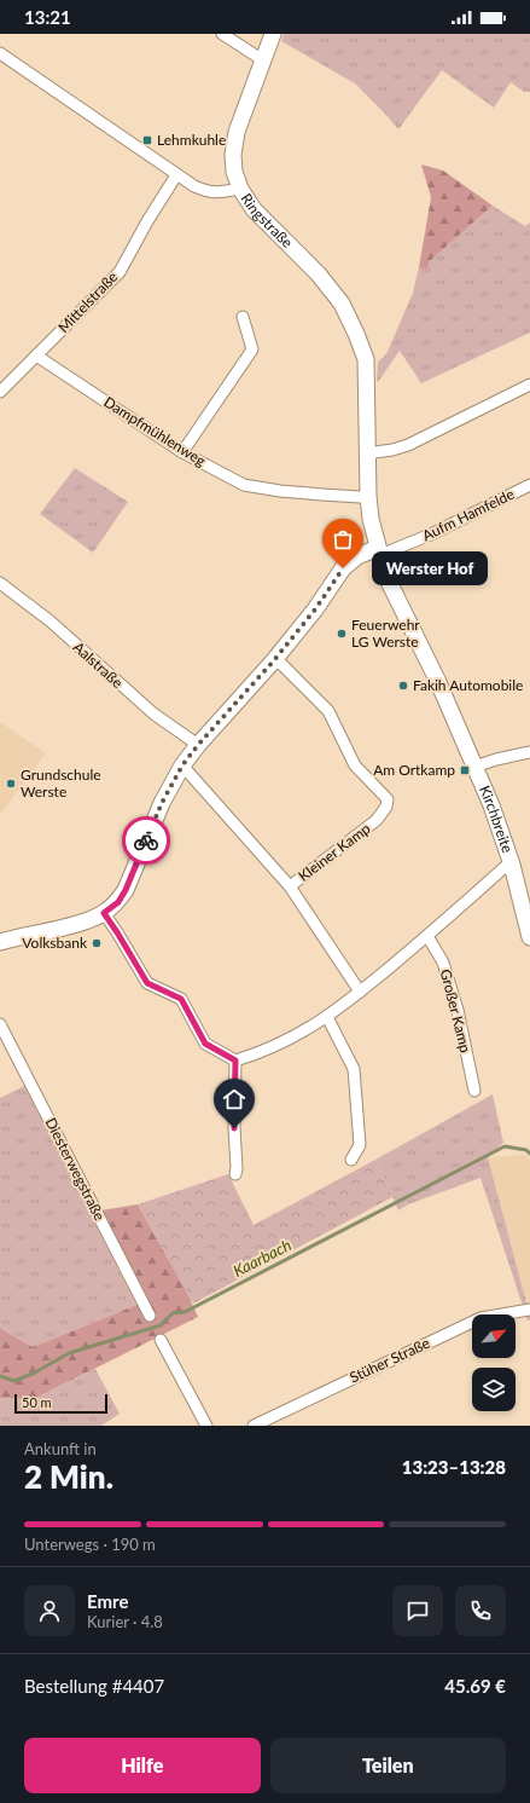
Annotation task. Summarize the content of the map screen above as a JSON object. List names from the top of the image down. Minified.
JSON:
{"streets":{"street":["Ringstraße","Mittelstraße","Dampfmühlenweg","Aufm Hamfelde","Aalstraße","Kirchbreite","Kleiner Kamp","Großer Kamp","Diesterwegstraße","Stüher Straße"]},"crossings":[["Ringstraße","Mittelstraße"],["Ringstraße","Dampfmühlenweg"],["Ringstraße","Aufm Hamfelde"],["Ringstraße","Kirchbreite"],["Mittelstraße","Dampfmühlenweg"],["Aufm Hamfelde","Kirchbreite"]],"water":["Kaarbach"],"places":{"transit":["Lehmkuhle","Am Ortkamp"],"other":["Werster Hof","Feuerwehr LG Werste","Fakih Automobile","Grundschule Werste","Volksbank"]},"scale_bar":"50 m","north":"top right","page":{"status":"13:21","bubble":"Werster Hof","scale":"50 m","heading":["2 Min.","Ankunft in","13:23–13:28"],"panel":["Emre","Kurier · 4.8","Bestellung #4407","45.69 €"],"bar":"Unterwegs · 190 m","buttons":["Hilfe","Teilen"]}}
